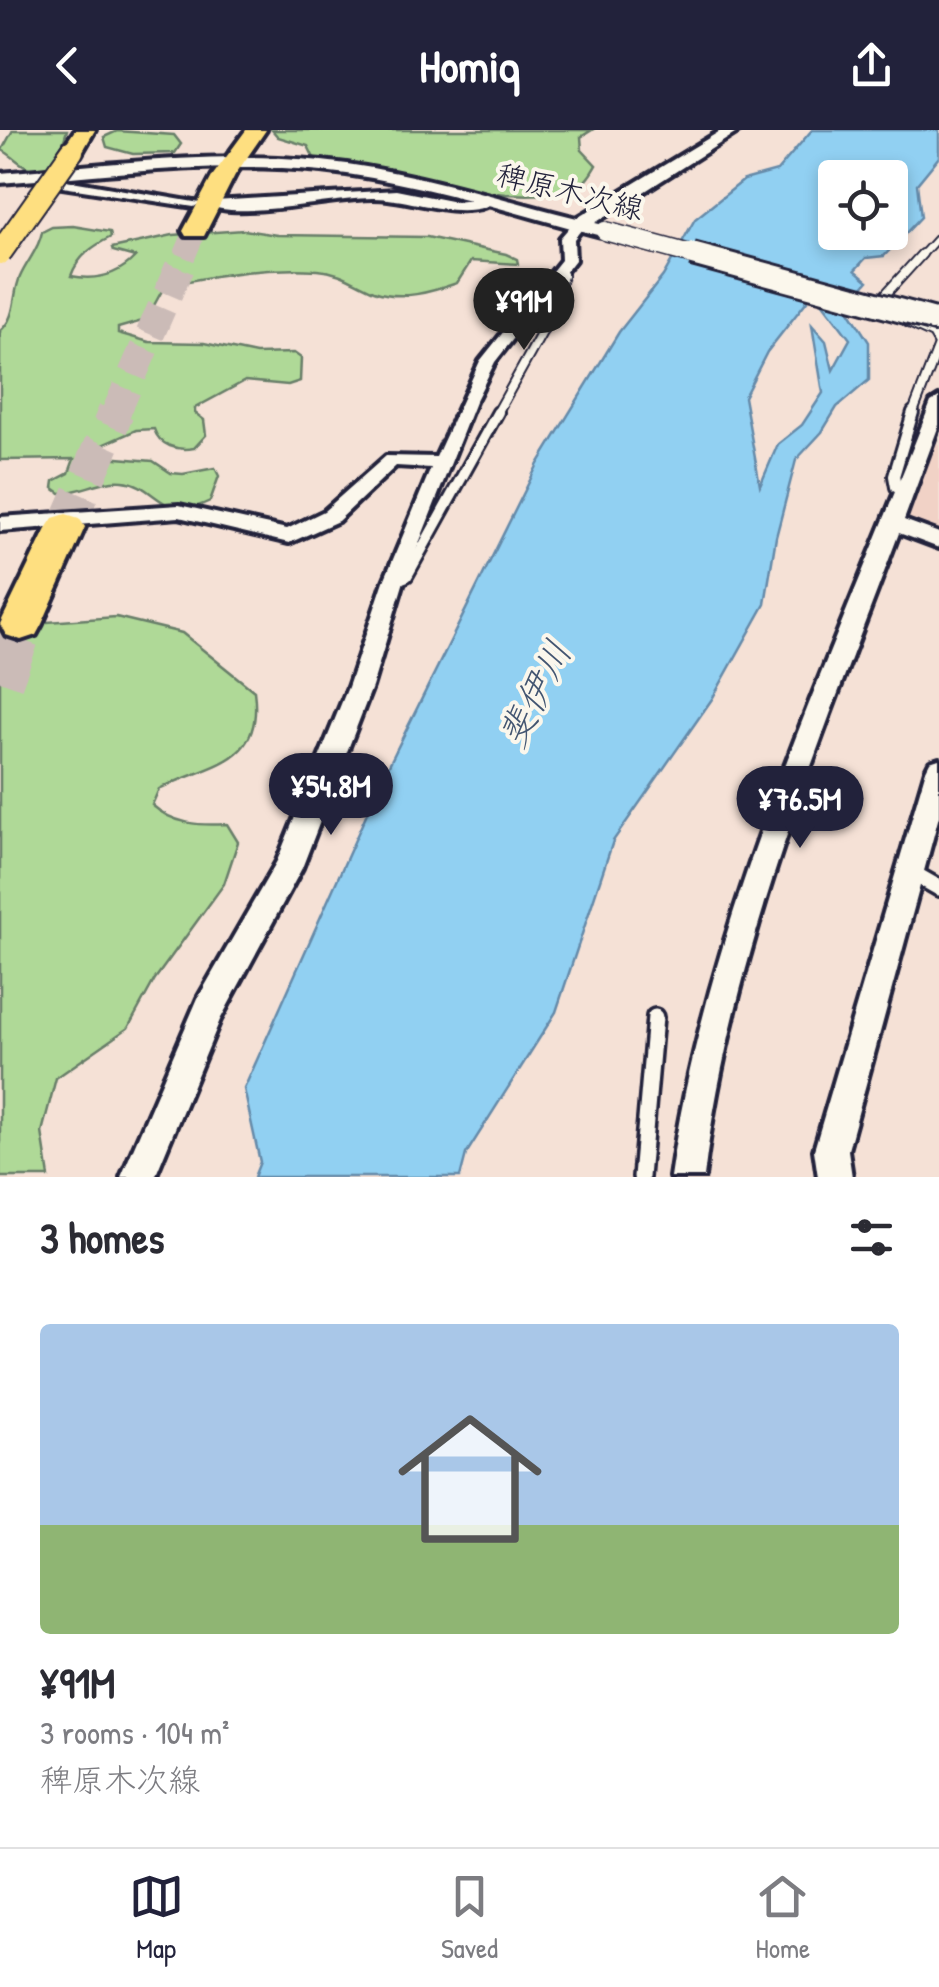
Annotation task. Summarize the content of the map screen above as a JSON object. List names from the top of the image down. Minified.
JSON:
{"streets":{"main road":["稗原木次線"]},"water":["斐伊川"],"page":{"header":"Homiq","price":["¥91M","¥54.8M","¥76.5M"],"heading":"3 homes","list":[{"name":"¥91M","note":"3 rooms · 104 m² · 稗原木次線"}],"tabs":["Map","Saved","Home"]}}
